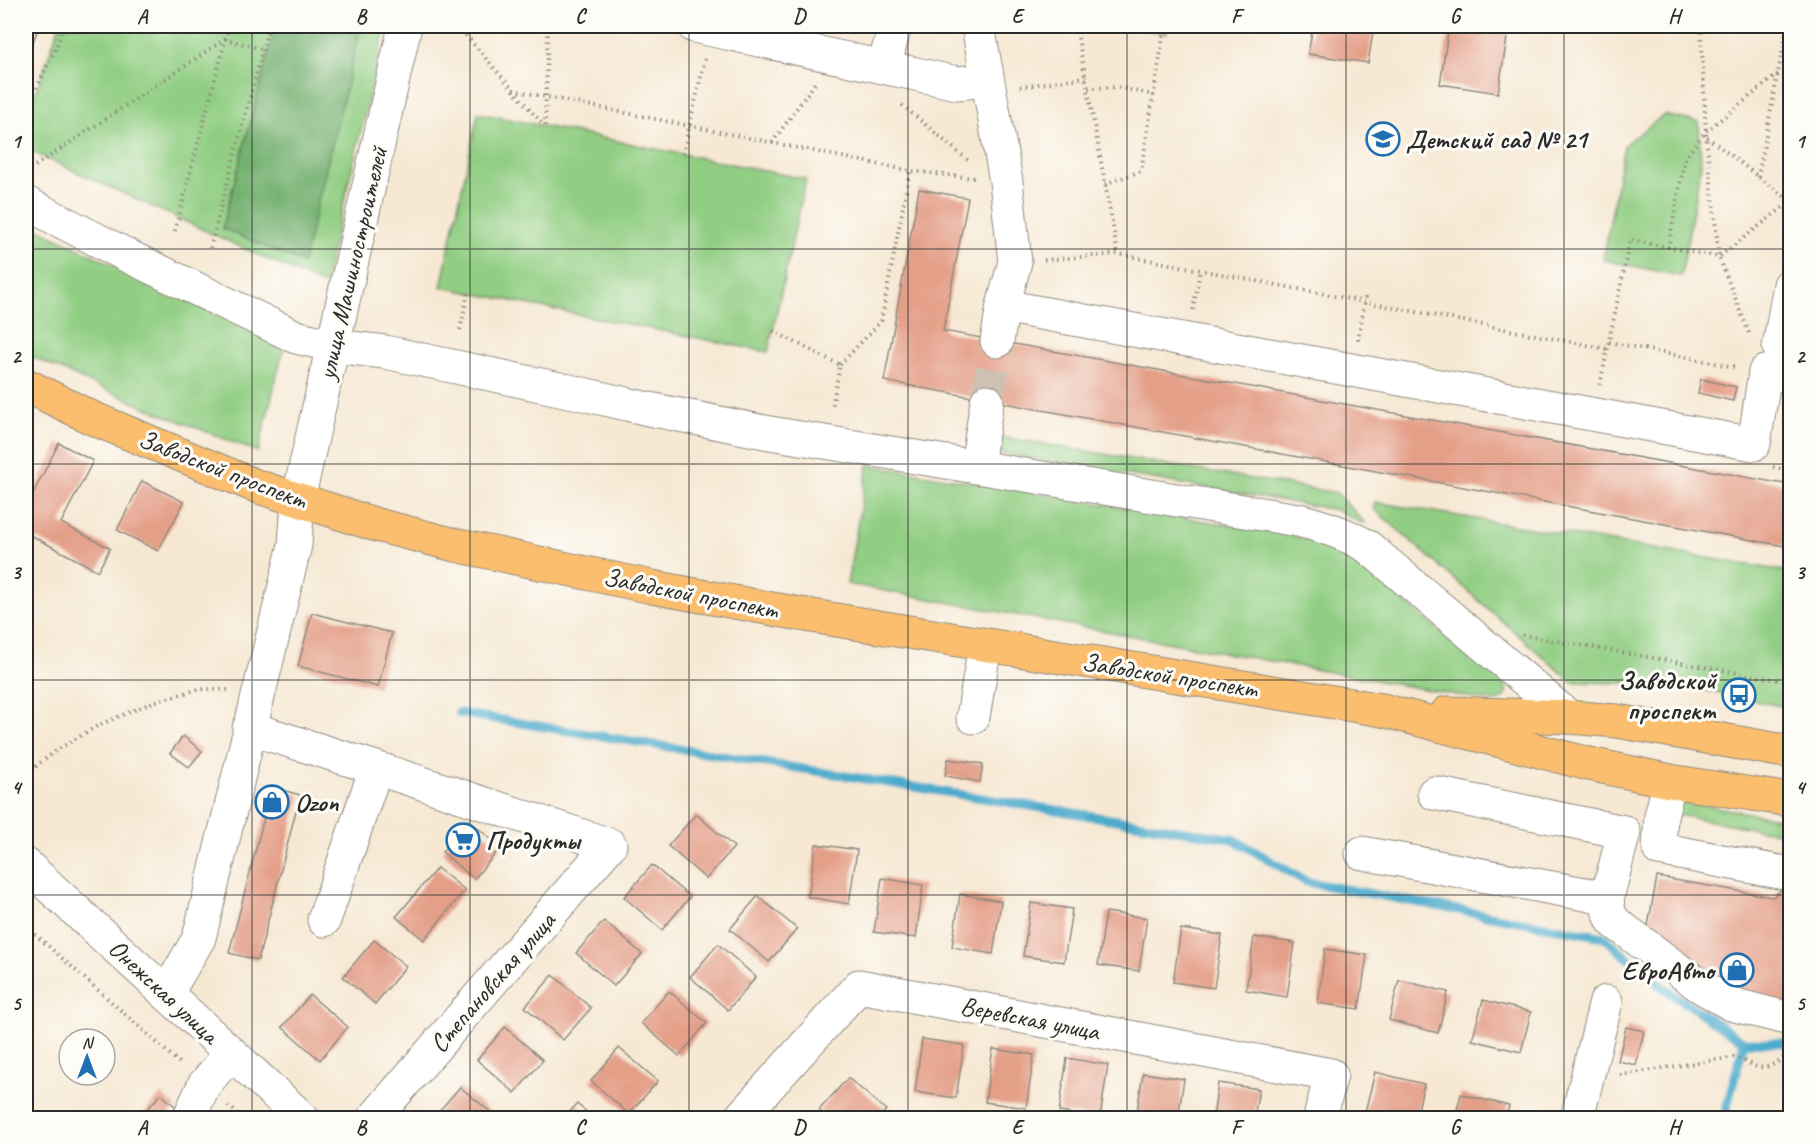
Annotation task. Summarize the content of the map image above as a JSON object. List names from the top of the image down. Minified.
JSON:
{"streets":{"main road":["Заводской проспект"],"street":["улица Машиностроителей","Степановская улица","Онежская улица","Веревская улица"]},"crossings":[["улица Машиностроителей","Заводской проспект"],["улица Машиностроителей","Онежская улица"]],"places":{"school or university":["Детский сад № 21"],"bus stop":["Заводской проспект"],"shop":["Ozon","ЕвроАвто"],"supermarket":["Продукты"]},"north":"top","grid":{"columns":["A","B","C","D","E","F","G","H"],"rows":["1","2","3","4","5"]}}
